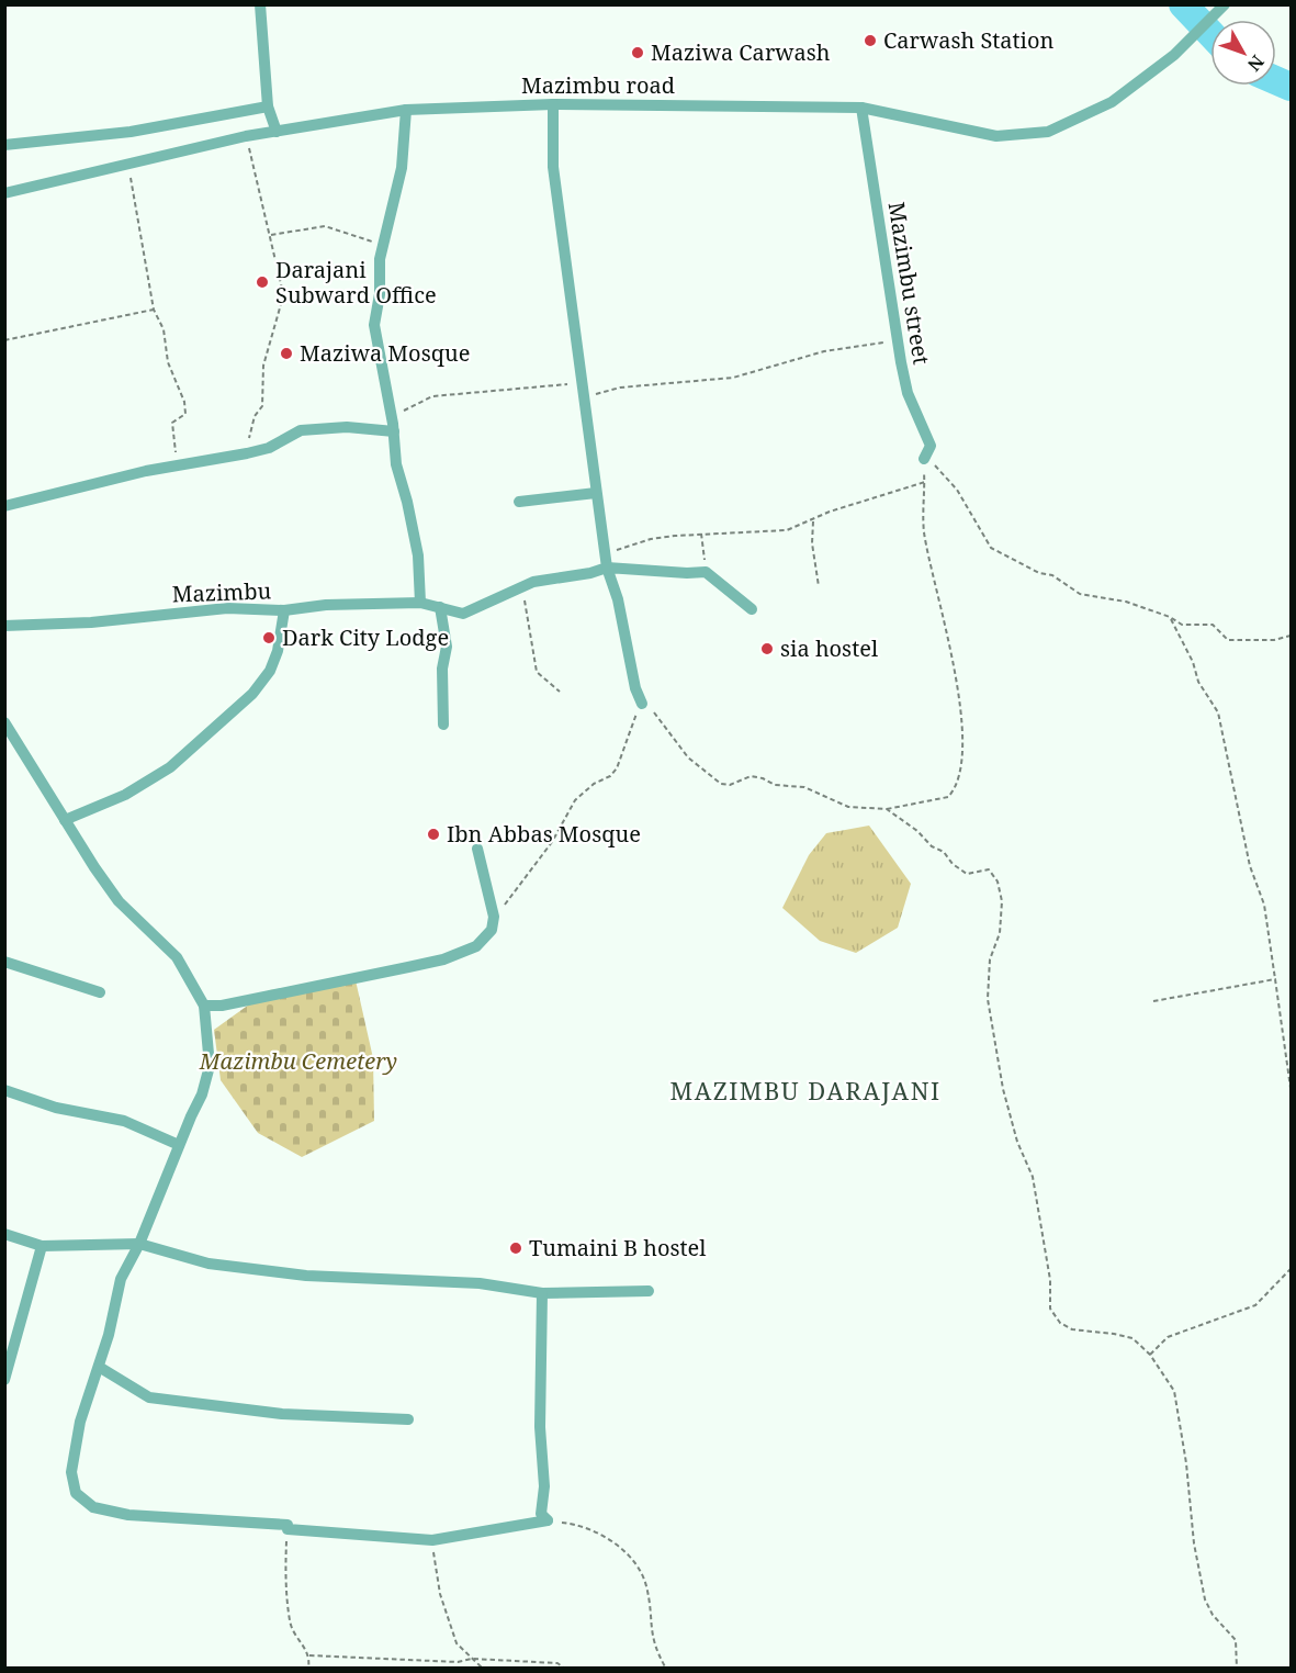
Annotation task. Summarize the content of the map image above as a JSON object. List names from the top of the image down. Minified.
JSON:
{"streets":{"street":["Mazimbu road","Mazimbu street","Mazimbu"]},"crossings":[["Mazimbu road","Mazimbu street"]],"districts":["MAZIMBU DARAJANI"],"parks":["Mazimbu Cemetery"],"places":["Carwash Station","Maziwa Carwash","Darajani Subward Office","Maziwa Mosque","Dark City Lodge","sia hostel","Ibn Abbas Mosque","Tumaini B hostel"],"north":"bottom right"}
